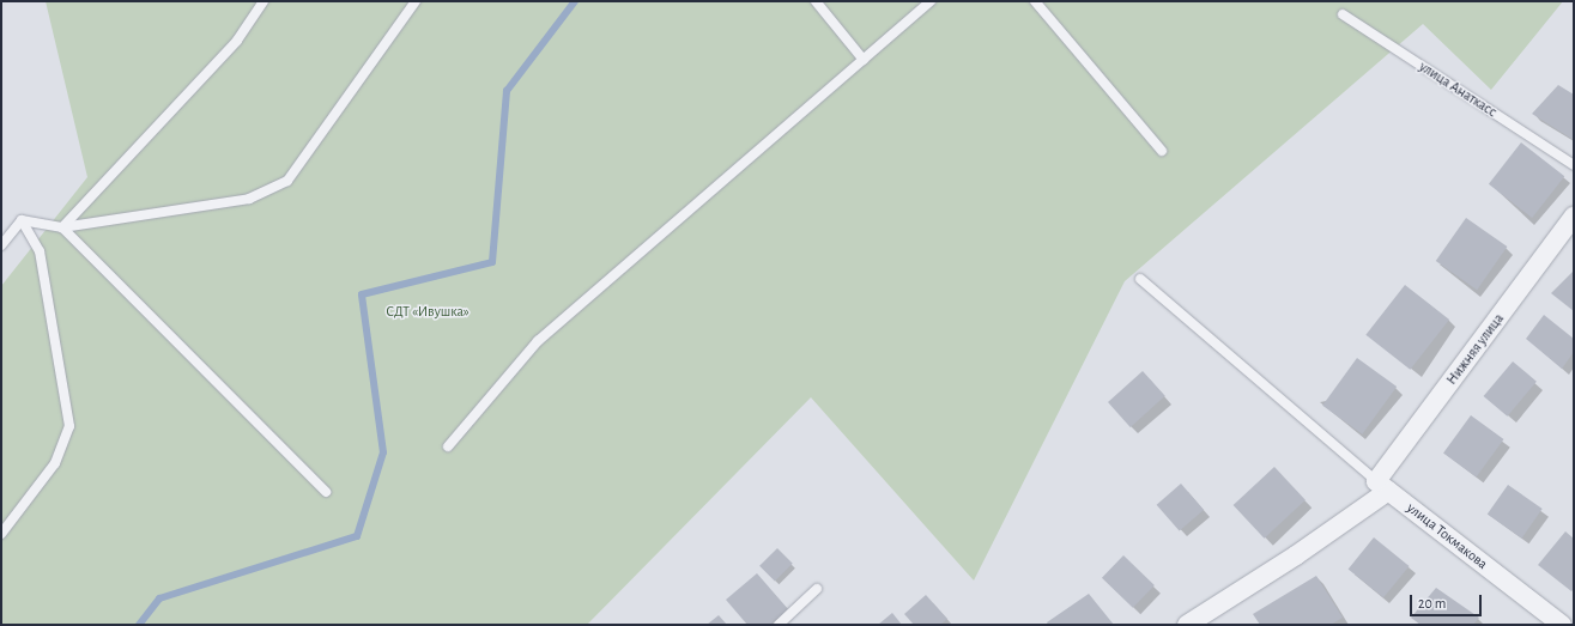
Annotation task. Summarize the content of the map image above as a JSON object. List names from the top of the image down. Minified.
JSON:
{"streets":{"street":["Нижняя улица","улица Токмакова"],"lane":["улица Анаткасс"]},"crossings":[["Нижняя улица","улица Токмакова"]],"parks":["СДТ «Ивушка»"],"scale_bar":"20 m"}
